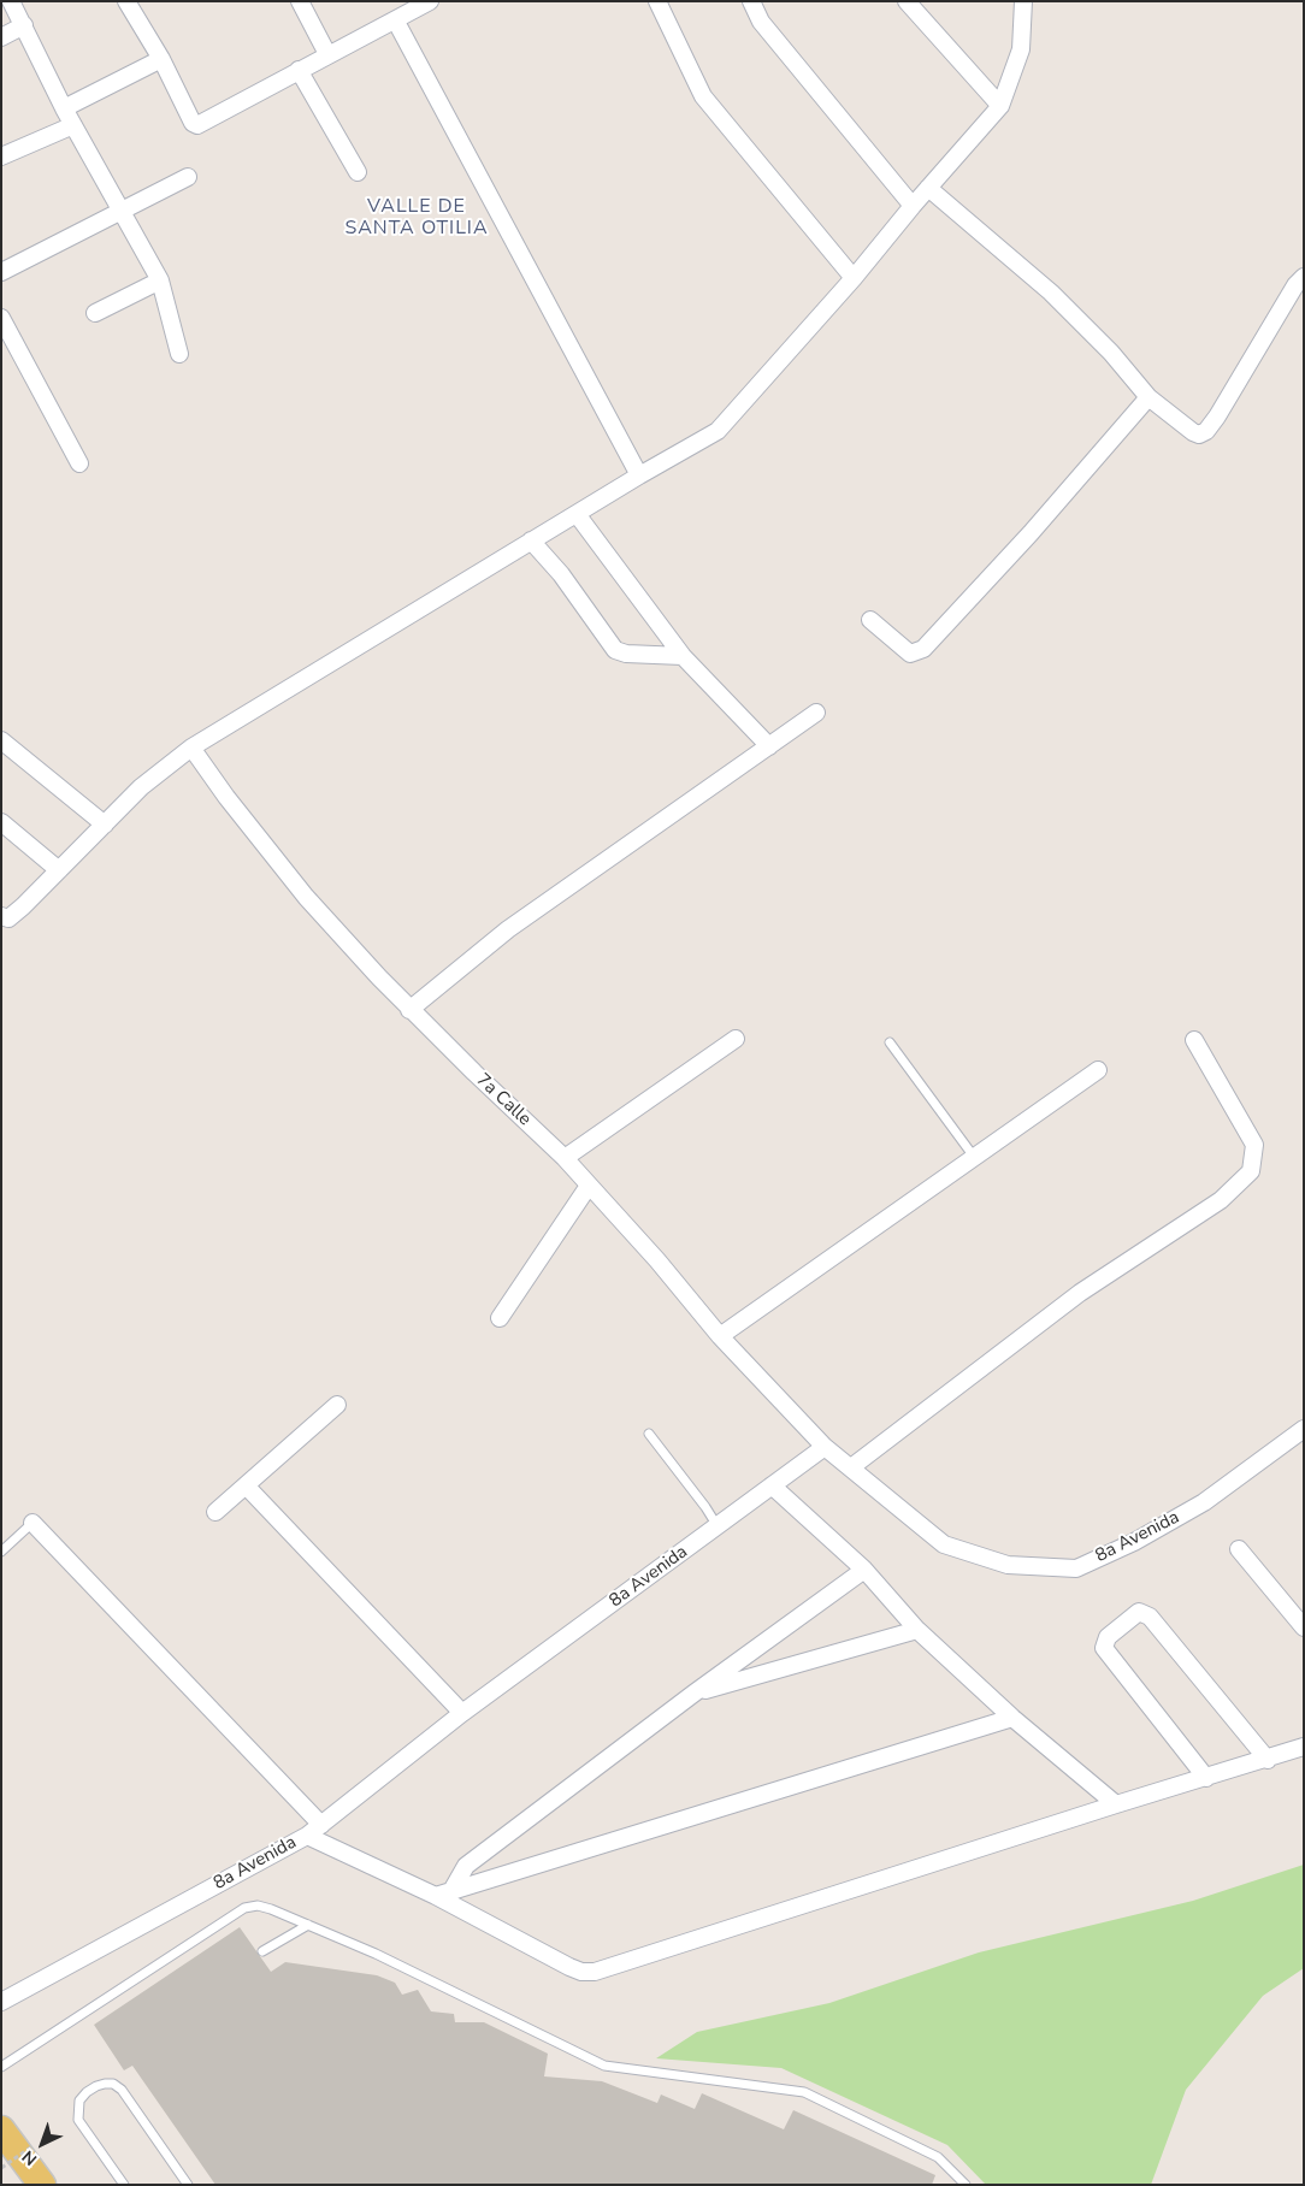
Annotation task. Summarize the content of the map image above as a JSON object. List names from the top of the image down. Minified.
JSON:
{"streets":{"street":["7a Calle","8a Avenida"]},"crossings":[["7a Calle","8a Avenida"]],"districts":["VALLE DE SANTA OTILIA"],"north":"bottom left"}
